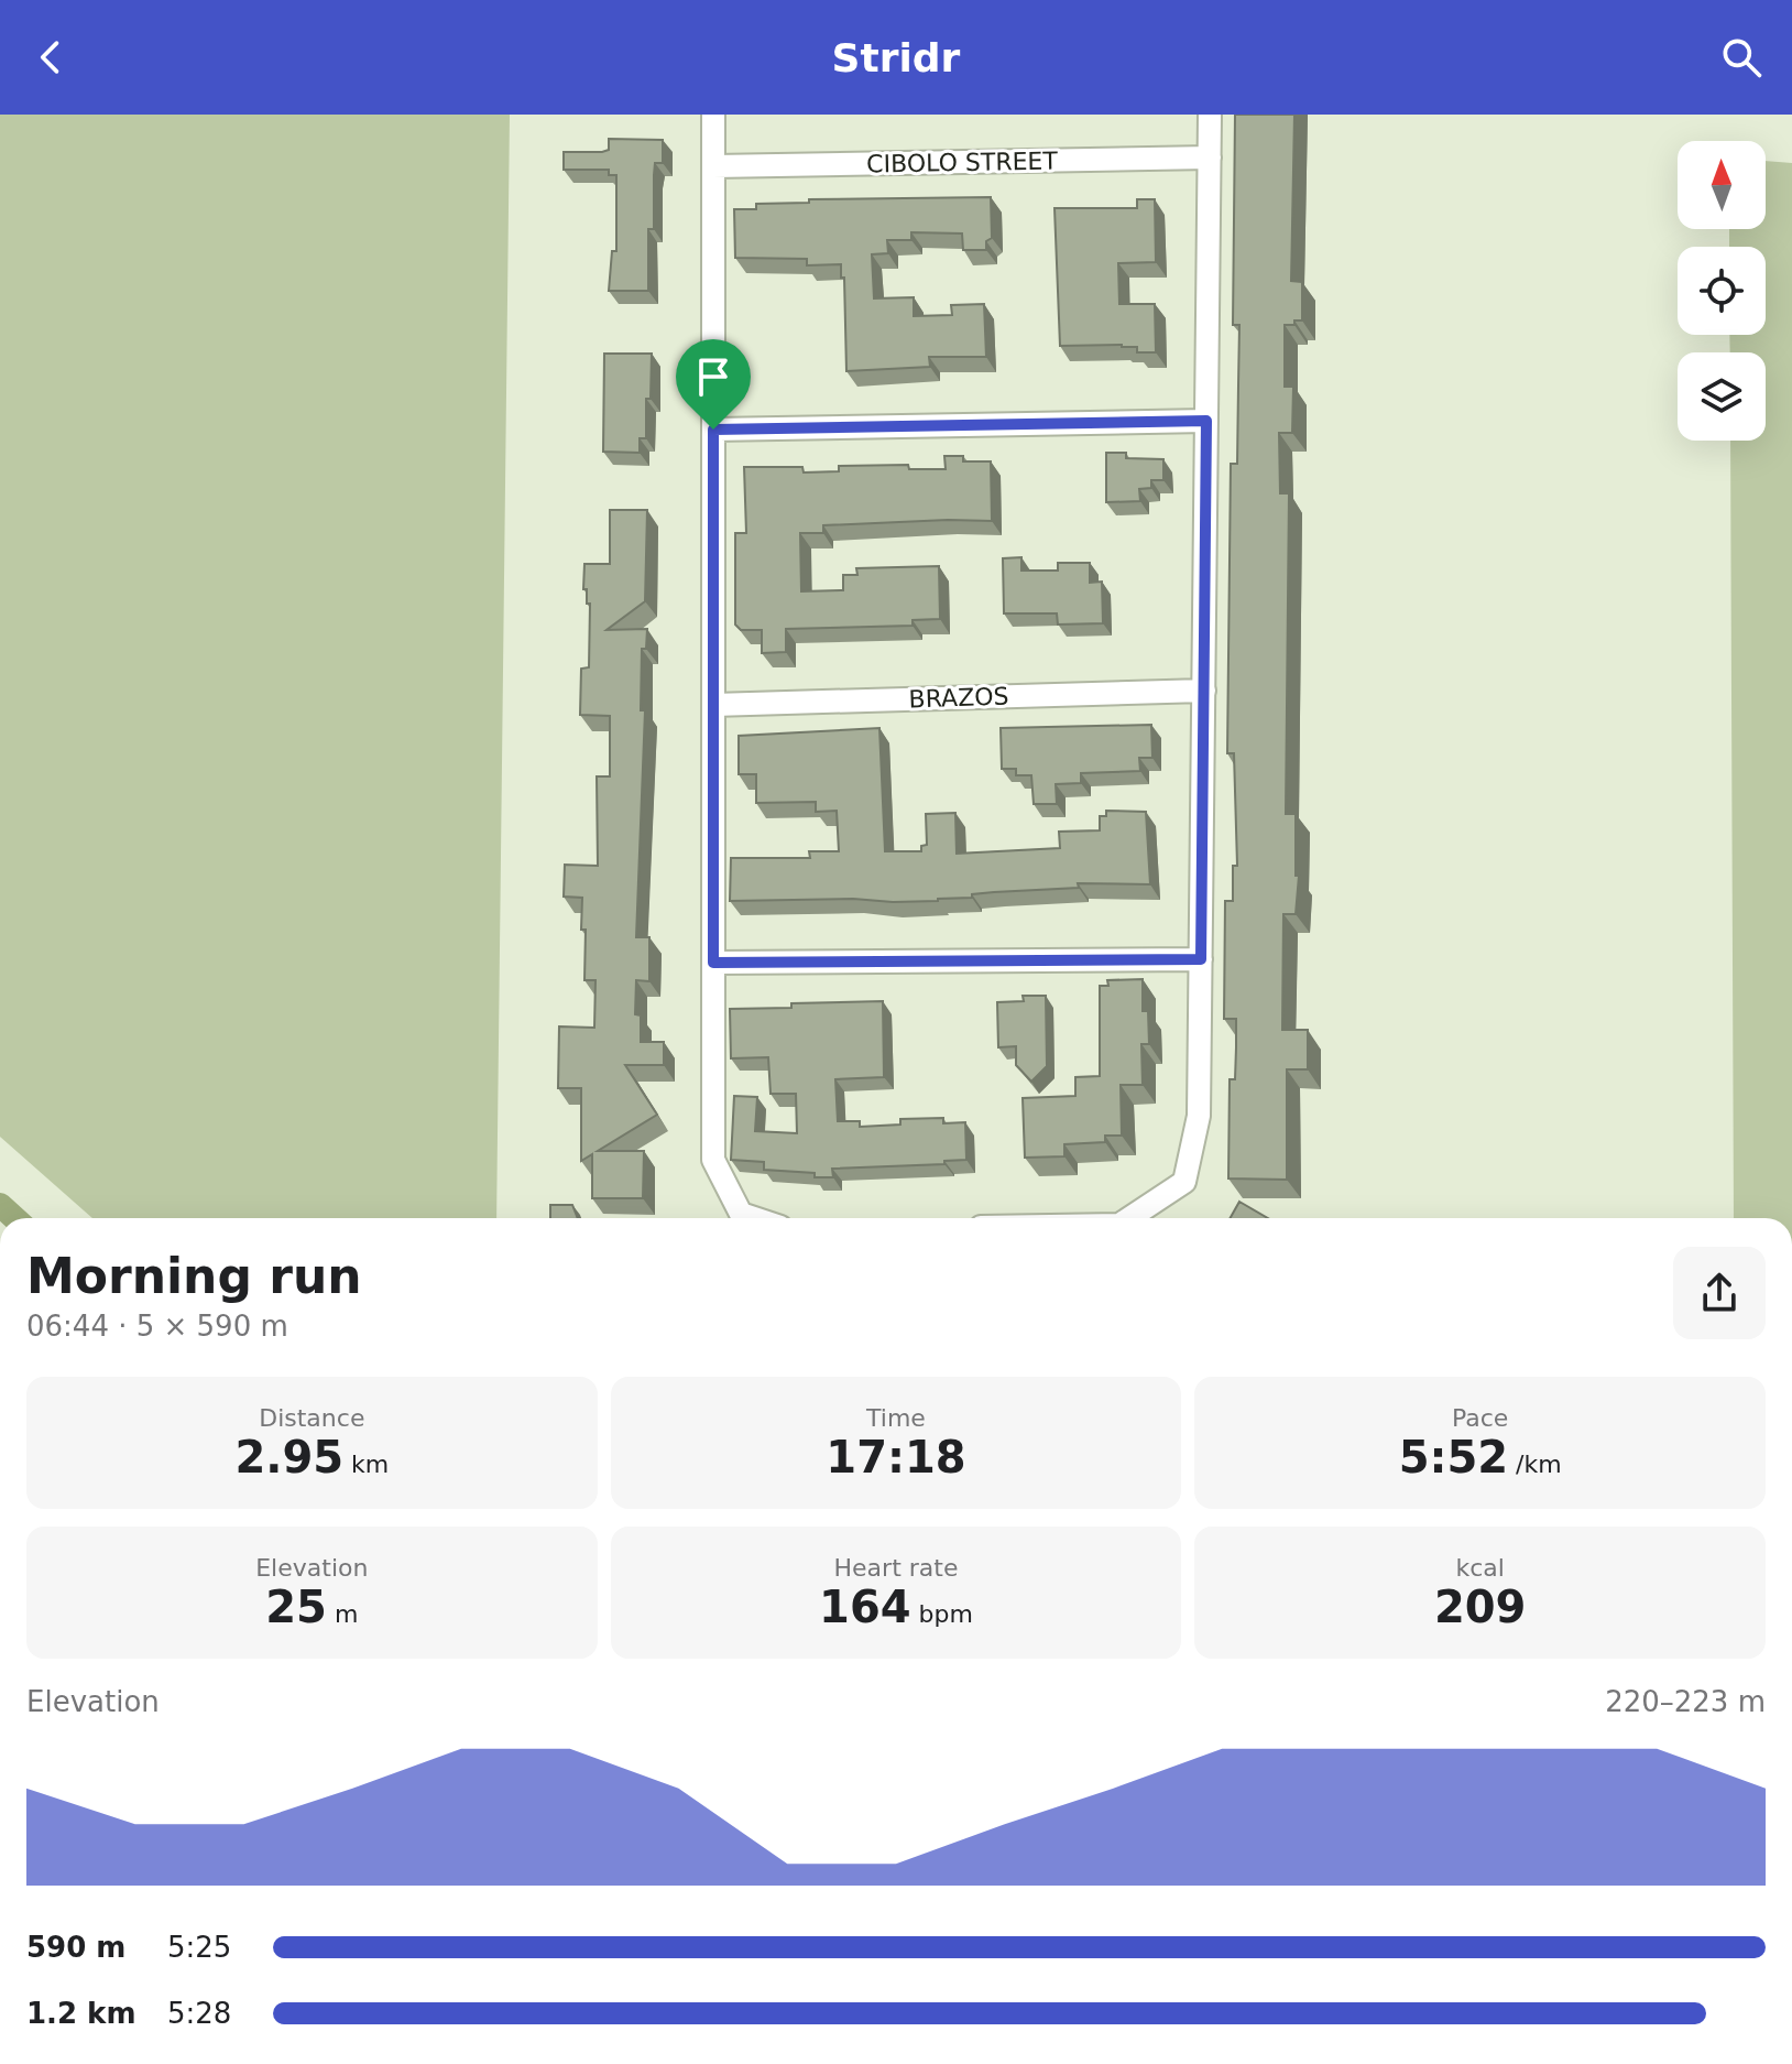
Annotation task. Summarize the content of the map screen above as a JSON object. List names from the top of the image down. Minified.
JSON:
{"streets":{"street":["CIBOLO STREET","BRAZOS"]},"north":"top","page":{"header":"Stridr","heading":["Morning run","06:44 · 5 × 590 m"],"stats":[["Distance","2.95 km"],["Time","17:18"],["Pace","5:52 /km"],["Elevation","25 m"],["Heart rate","164 bpm"],["kcal","209"]],"chart":["Elevation","220–223 m"],"list":[{"name":"590 m","note":"5:25"},{"name":"1.2 km","note":"5:28"}]}}
